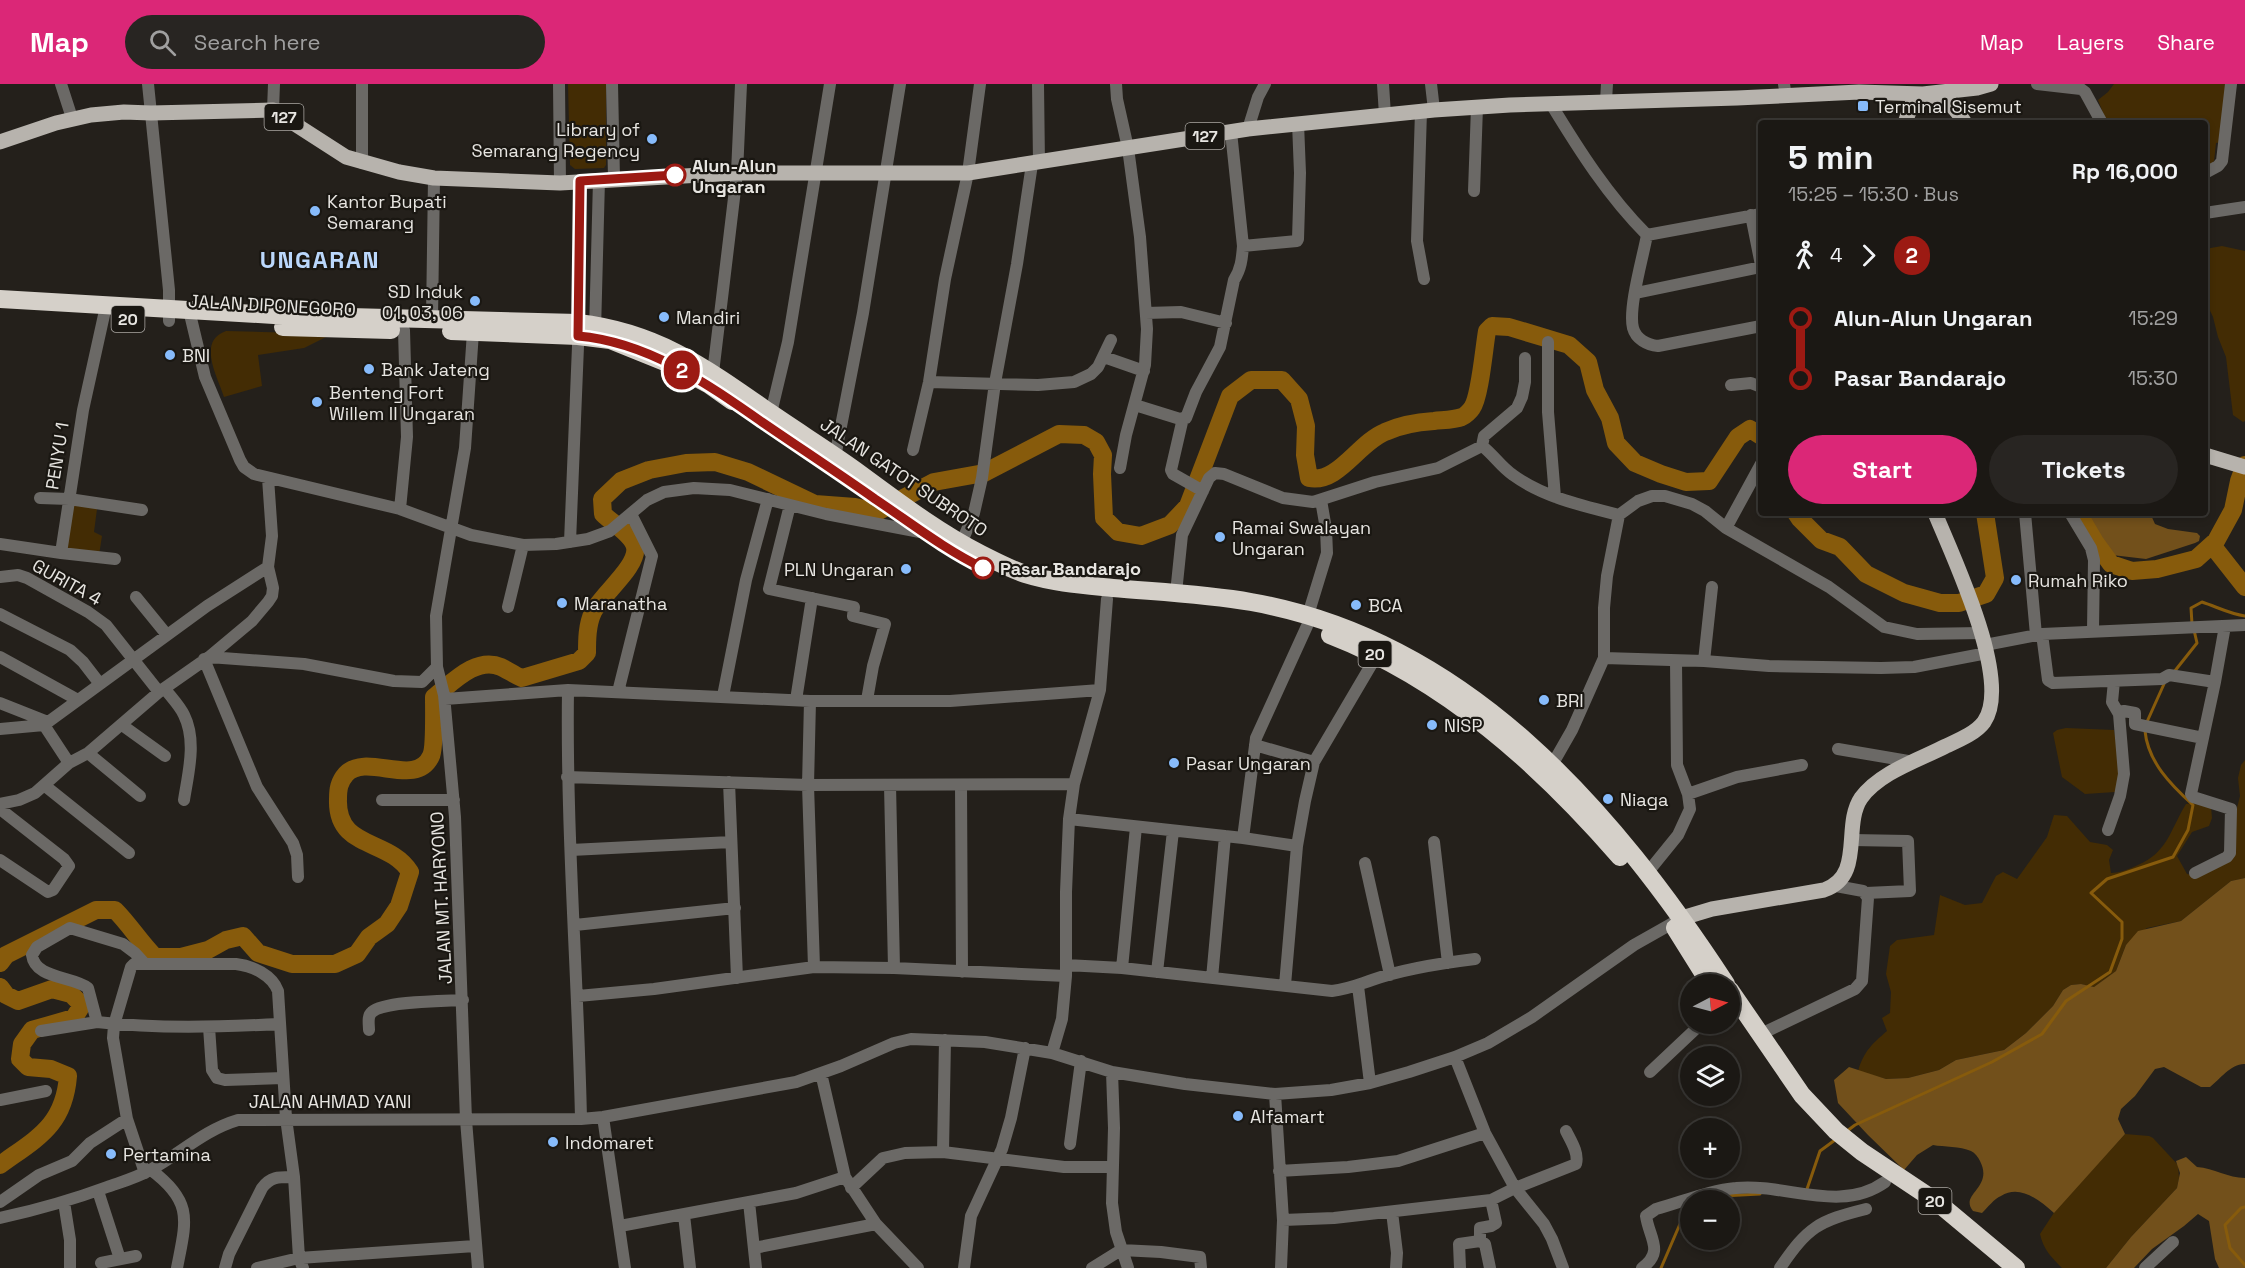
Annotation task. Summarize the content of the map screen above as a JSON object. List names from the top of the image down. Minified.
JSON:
{"streets":{"highway":["JALAN DIPONEGORO","20","JALAN GATOT SUBROTO"],"main road":["127"],"street":["PENYU 1","GURITA 4","JALAN MT. HARYONO","JALAN AHMAD YANI"]},"crossings":[["JALAN DIPONEGORO","PENYU 1"],["JALAN DIPONEGORO","JALAN GATOT SUBROTO"],["JALAN DIPONEGORO","JALAN MT. HARYONO"],["JALAN GATOT SUBROTO","JALAN AHMAD YANI"],["JALAN MT. HARYONO","JALAN AHMAD YANI"]],"districts":["UNGARAN"],"places":{"transit":["Terminal Sisemut"],"other":["Library of Semarang Regency","Alun-Alun Ungaran","Kantor Bupati Semarang","SD Induk 01, 03, 06","Mandiri","BNI","Bank Jateng","Benteng Fort Willem II Ungaran","Ramai Swalayan Ungaran","Pasar Bandarajo","PLN Ungaran","Rumah Riko","Maranatha","BCA","BRI","NISP","Pasar Ungaran","Niaga","Alfamart","Indomaret","Pertamina"]},"lines":["bus line 2"],"north":"right","page":{"header":"Map","search":"Search here","nav":["Map","Layers","Share"],"on_map":"2","heading":["5 min","15:25 – 15:30 · Bus","Rp 16,000"],"legs":["4","2"],"list":[{"name":"Alun-Alun Ungaran","value":"15:29"},{"name":"Pasar Bandarajo","value":"15:30"}],"buttons":["Start","Tickets"],"map_buttons":["+","−"]}}
